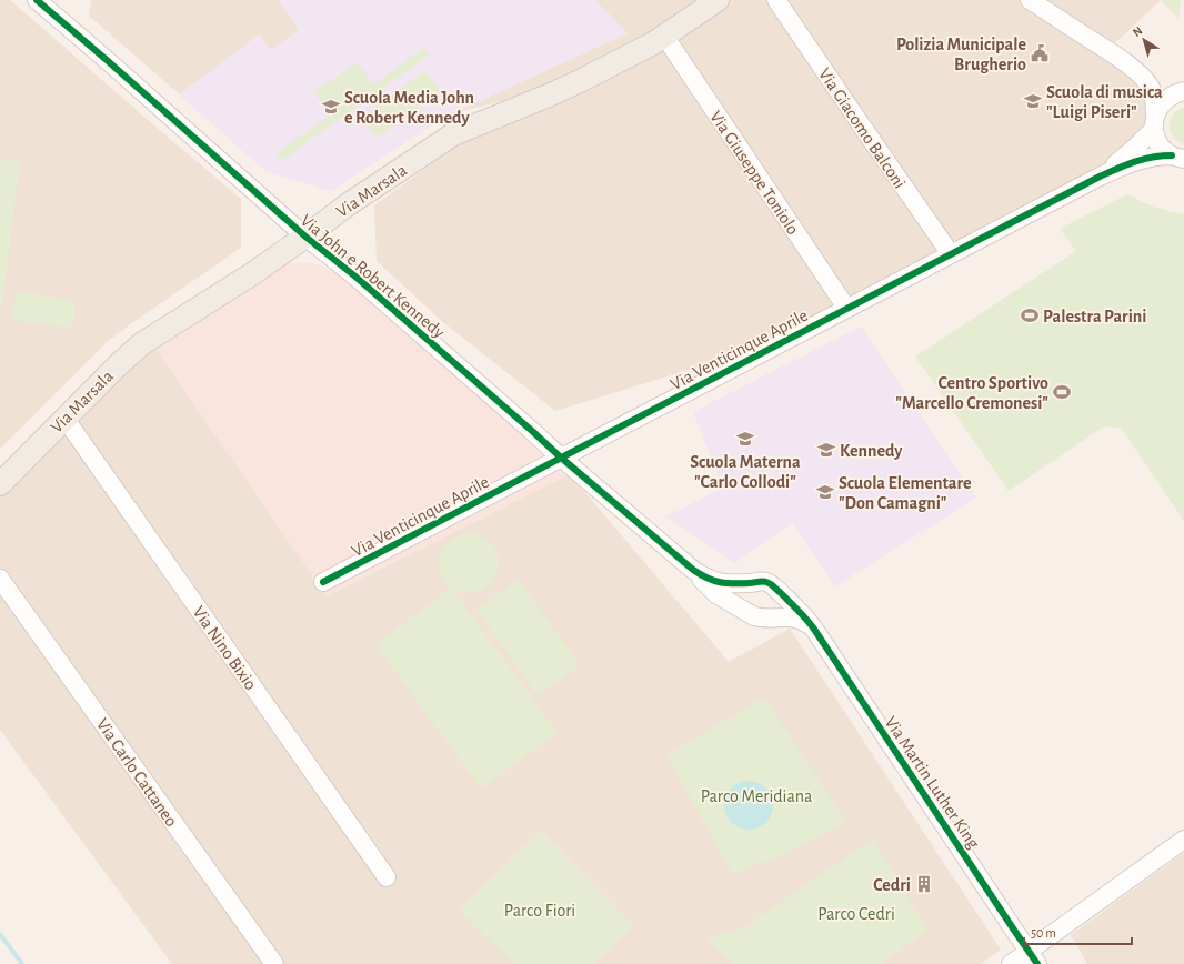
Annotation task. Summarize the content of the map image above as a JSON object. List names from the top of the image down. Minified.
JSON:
{"streets":{"main road":["Via Marsala"],"street":["Via Giacomo Balconi","Via Giuseppe Toniolo","Via John e Robert Kennedy","Via Venticinque Aprile","Via Nino Bixio","Via Carlo Cattaneo","Via Martin Luther King"]},"crossings":[["Via Giacomo Balconi","Via Venticinque Aprile"],["Via Giuseppe Toniolo","Via Marsala"],["Via Giuseppe Toniolo","Via Venticinque Aprile"],["Via Marsala","Via John e Robert Kennedy"],["Via Marsala","Via Nino Bixio"],["Via John e Robert Kennedy","Via Venticinque Aprile"]],"parks":["Parco Meridiana","Parco Fiori","Parco Cedri"],"places":{"public building":["Polizia Municipale Brugherio"],"school or university":["Scuola di musica \"Luigi Piseri\"","Scuola Media John e Robert Kennedy","Scuola Materna \"Carlo Collodi\"","Kennedy","Scuola Elementare \"Don Camagni\""],"sports":["Palestra Parini","Centro Sportivo \"Marcello Cremonesi\""],"building":["Cedri"]},"scale_bar":"50 m","north":"top left"}
